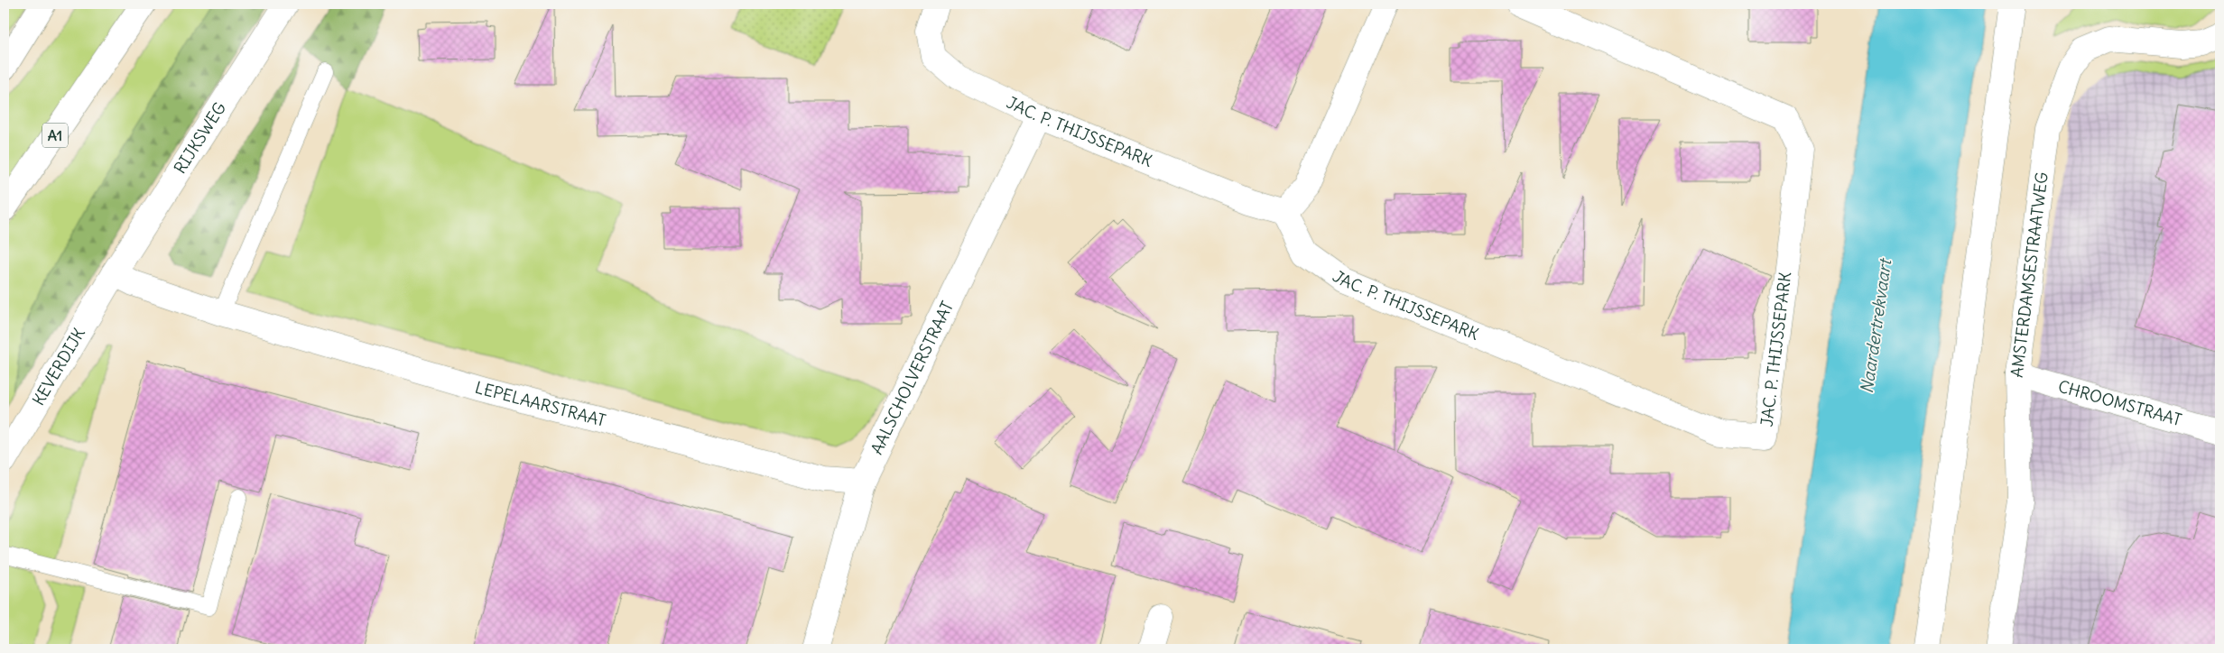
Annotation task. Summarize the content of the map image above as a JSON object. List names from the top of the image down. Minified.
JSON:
{"streets":{"main road":["JAC. P. THIJSSEPARK","A1","RIJKSWEG","AMSTERDAMSESTRAATWEG","KEVERDIJK","AALSCHOLVERSTRAAT","CHROOMSTRAAT","LEPELAARSTRAAT"]},"crossings":[["JAC. P. THIJSSEPARK","AALSCHOLVERSTRAAT"],["RIJKSWEG","KEVERDIJK"],["RIJKSWEG","LEPELAARSTRAAT"],["AMSTERDAMSESTRAATWEG","CHROOMSTRAAT"],["KEVERDIJK","LEPELAARSTRAAT"],["AALSCHOLVERSTRAAT","LEPELAARSTRAAT"]],"water":["Naardertrekvaart"]}
